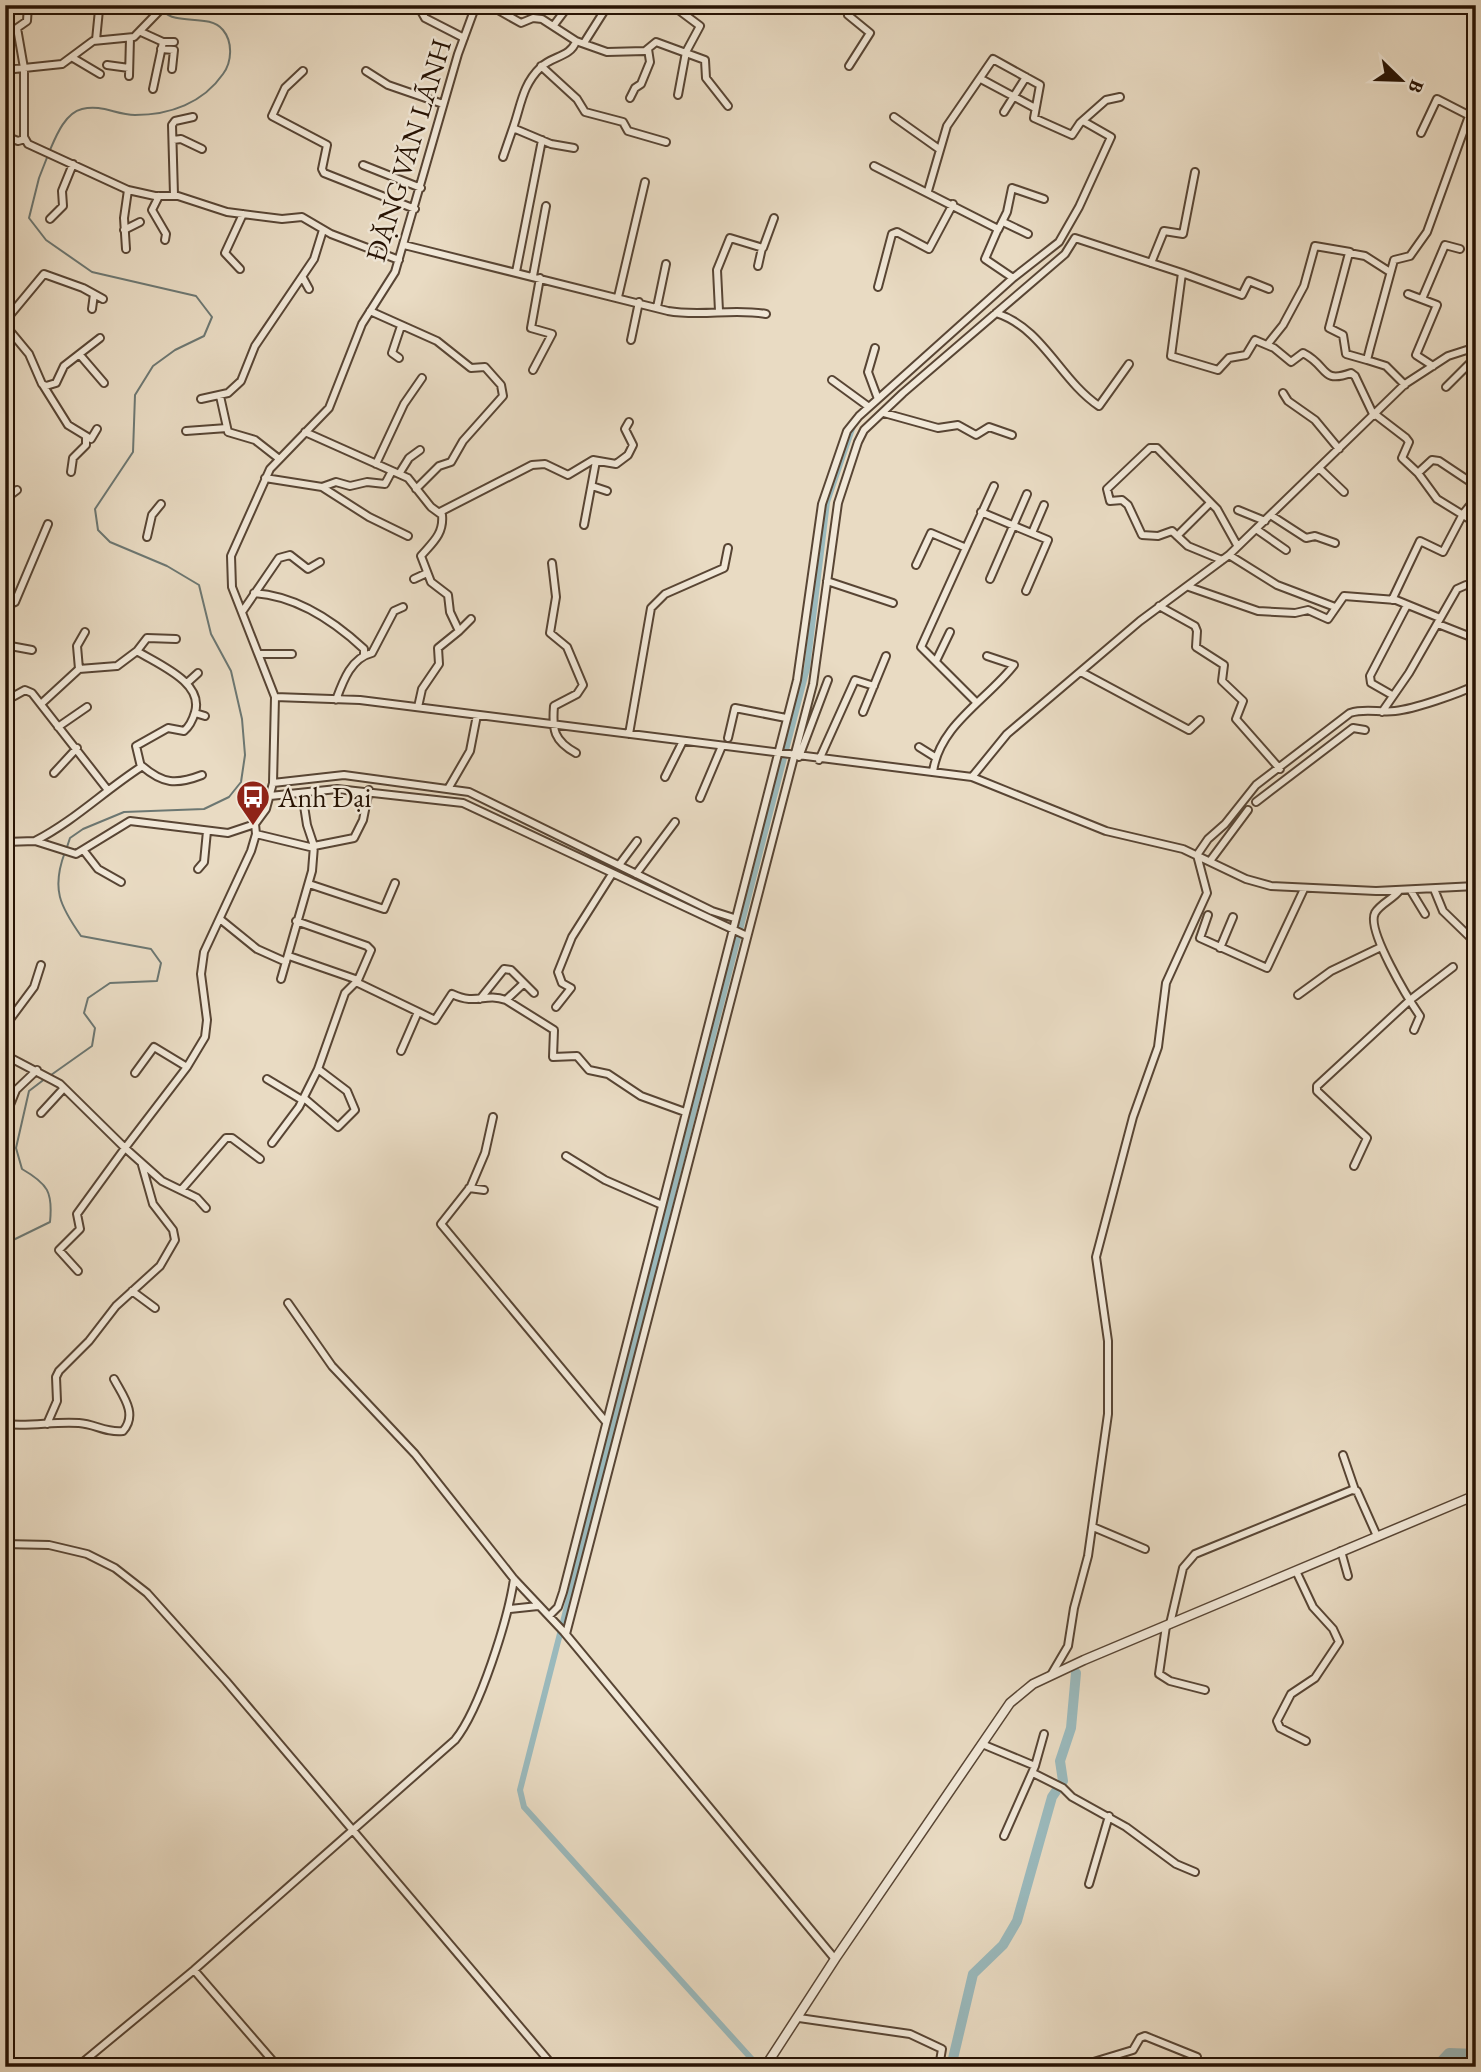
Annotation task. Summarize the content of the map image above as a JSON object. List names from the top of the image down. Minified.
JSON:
{"streets":{"street":["ĐẶNG VĂN LÃNH"]},"places":{"bus stop":["Anh Đại"]},"north":"bottom right"}
